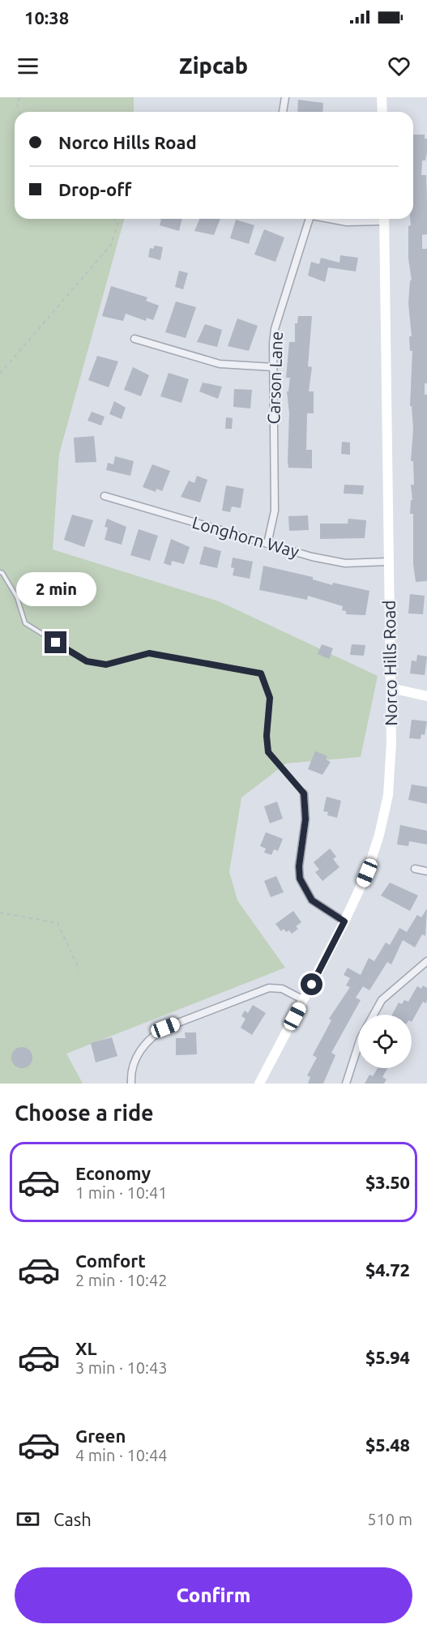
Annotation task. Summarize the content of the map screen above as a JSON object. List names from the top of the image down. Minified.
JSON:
{"streets":{"street":["Carson Lane","Longhorn Way","Norco Hills Road"]},"crossings":[["Carson Lane","Longhorn Way"],["Longhorn Way","Norco Hills Road"]],"page":{"status":"10:38","header":"Zipcab","banner":["Norco Hills Road","Drop-off"],"bubble":"2 min","heading":"Choose a ride","list":[{"name":"Economy","note":"1 min · 10:41","value":"$3.50"},{"name":"Comfort","note":"2 min · 10:42","value":"$4.72"},{"name":"XL","note":"3 min · 10:43","value":"$5.94"},{"name":"Green","note":"4 min · 10:44","value":"$5.48"}],"pay":["Cash","510 m"],"buttons":"Confirm"}}
